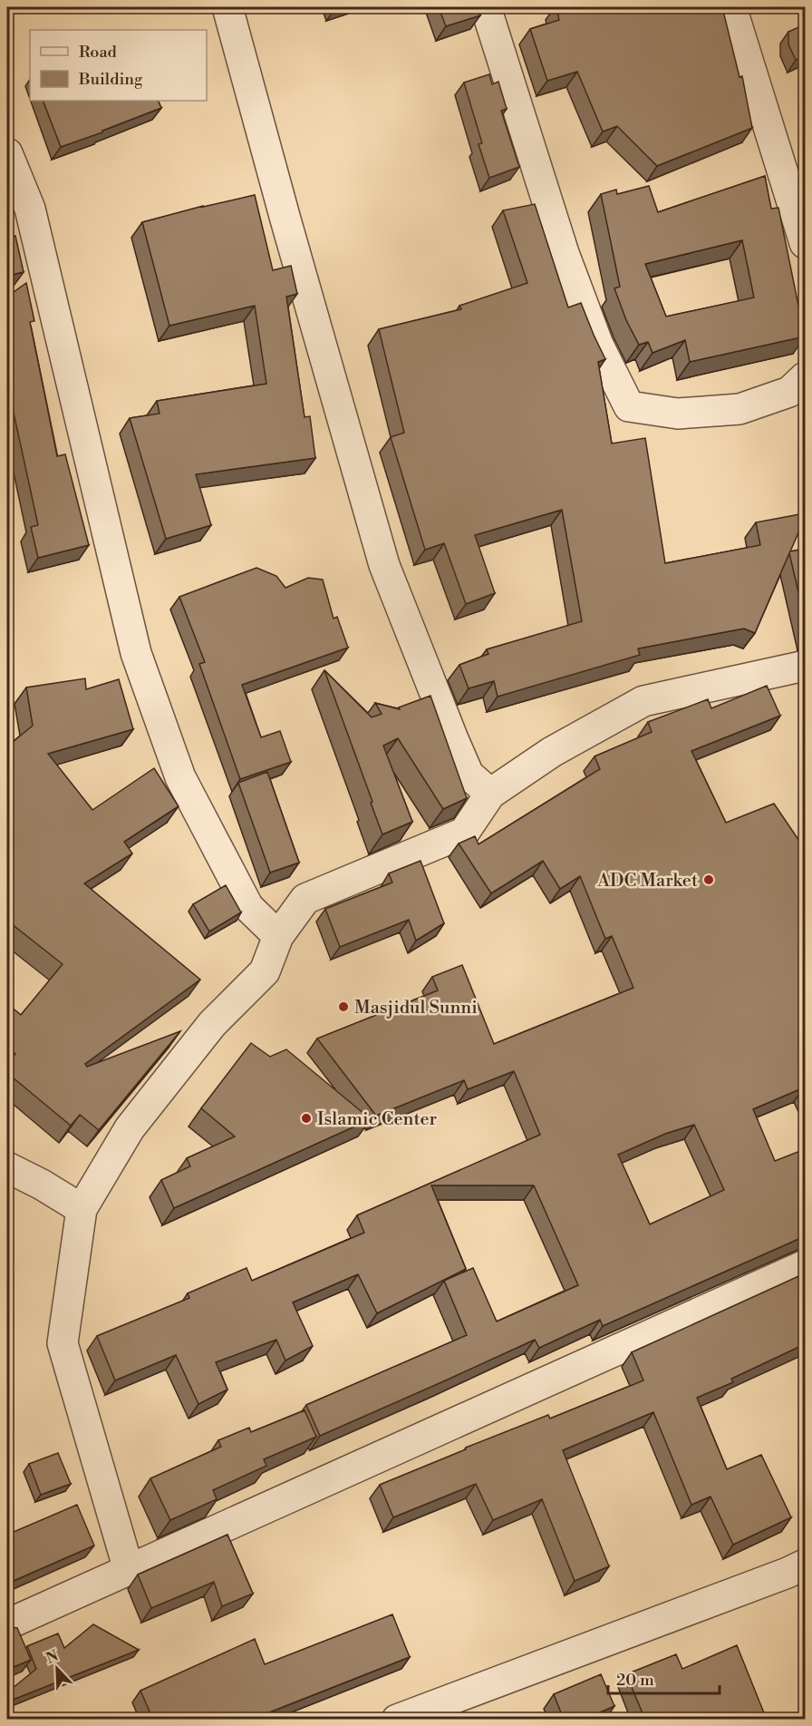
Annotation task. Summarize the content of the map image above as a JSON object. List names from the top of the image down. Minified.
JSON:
{"places":["ADC Market","Masjidul Sunni","Islamic Center"],"legend":["Road","Building"],"scale_bar":"20 m","north":"top left"}
